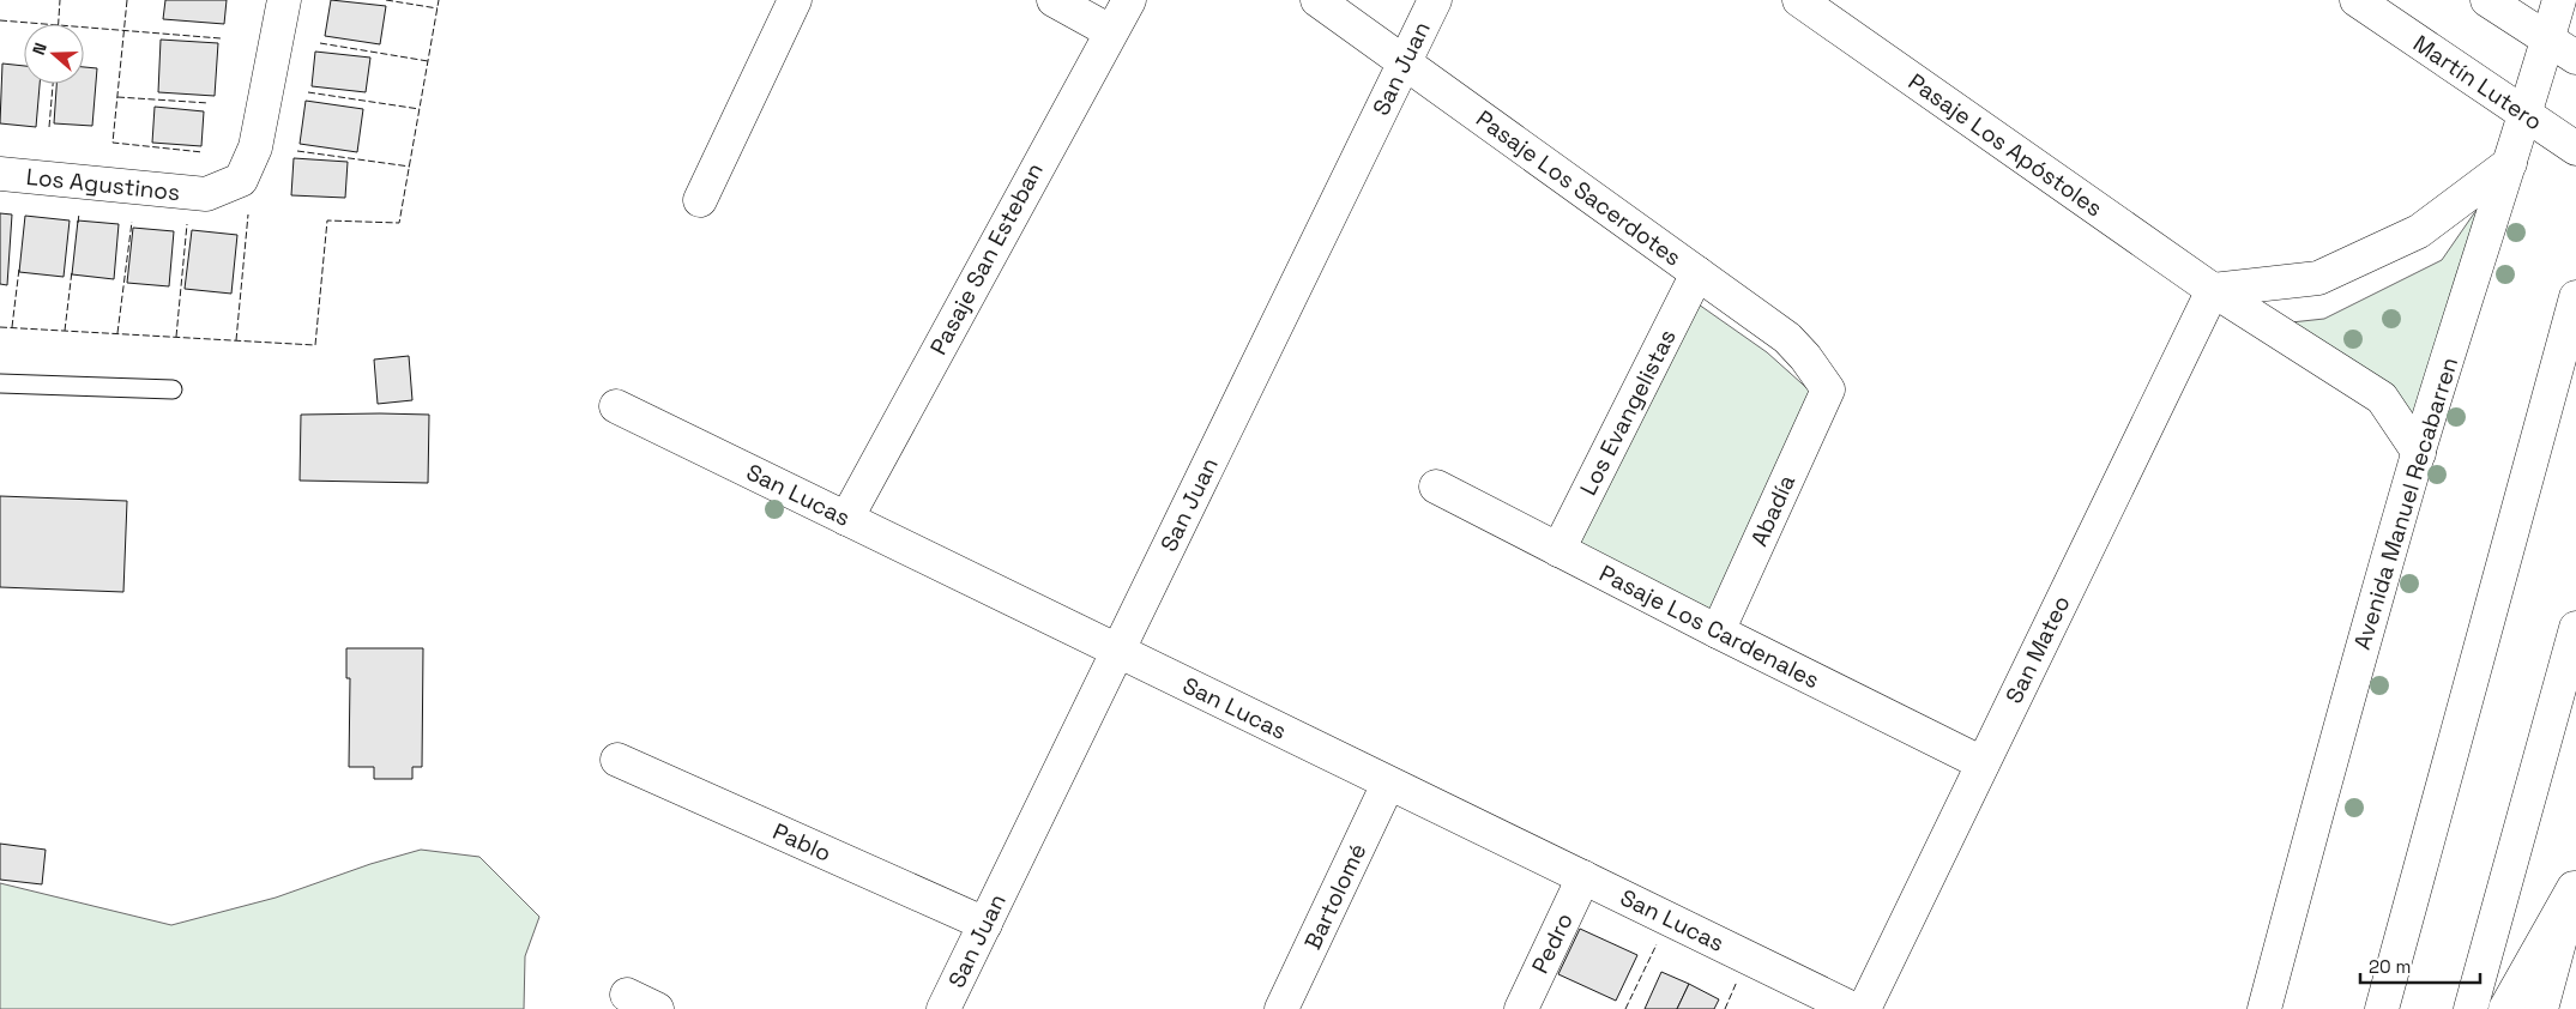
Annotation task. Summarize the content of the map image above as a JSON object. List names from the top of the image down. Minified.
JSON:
{"streets":{"street":["San Juan","Martín Lutero","Pasaje Los Apóstoles","Los Agustinos","Pasaje Los Sacerdotes","Pasaje San Esteban","Los Evangelistas","San Lucas","Avenida Manuel Recabarren","Abadía","Pasaje Los Cardenales","San Mateo","Pablo","Bartolomé","Pedro"]},"crossings":[["San Juan","Pasaje Los Sacerdotes"],["San Juan","San Lucas"],["San Juan","Pablo"],["Martín Lutero","Avenida Manuel Recabarren"],["Pasaje Los Apóstoles","Avenida Manuel Recabarren"],["Pasaje Los Apóstoles","San Mateo"],["Pasaje Los Sacerdotes","Los Evangelistas"],["Pasaje Los Sacerdotes","Abadía"],["Pasaje San Esteban","San Lucas"],["Los Evangelistas","Pasaje Los Cardenales"],["San Lucas","Bartolomé"],["San Lucas","Pedro"],["Abadía","Pasaje Los Cardenales"],["Pasaje Los Cardenales","San Mateo"]],"scale_bar":"20 m","north":"left"}
